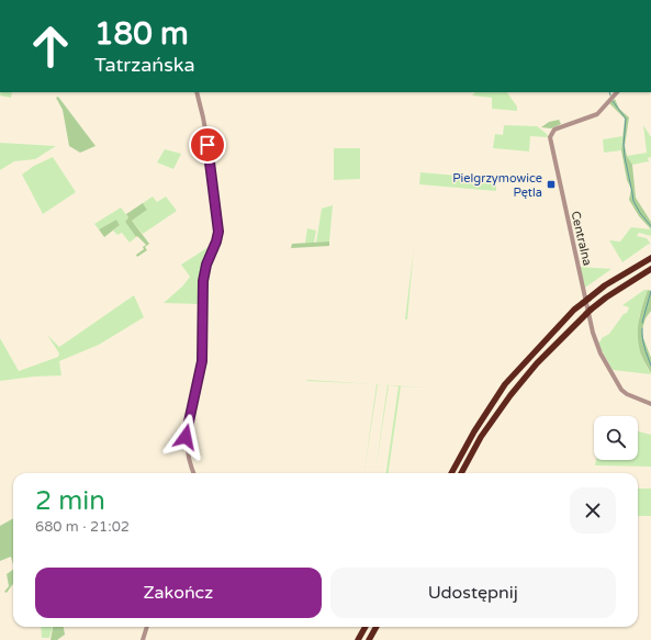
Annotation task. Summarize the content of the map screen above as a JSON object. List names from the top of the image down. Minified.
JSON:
{"streets":{"street":["Centralna"]},"places":{"transit":["Pielgrzymowice Pętla"]},"page":{"turn":["180 m","Tatrzańska"],"heading":["2 min","680 m · 21:02"],"buttons":["Zakończ","Udostępnij"]}}
